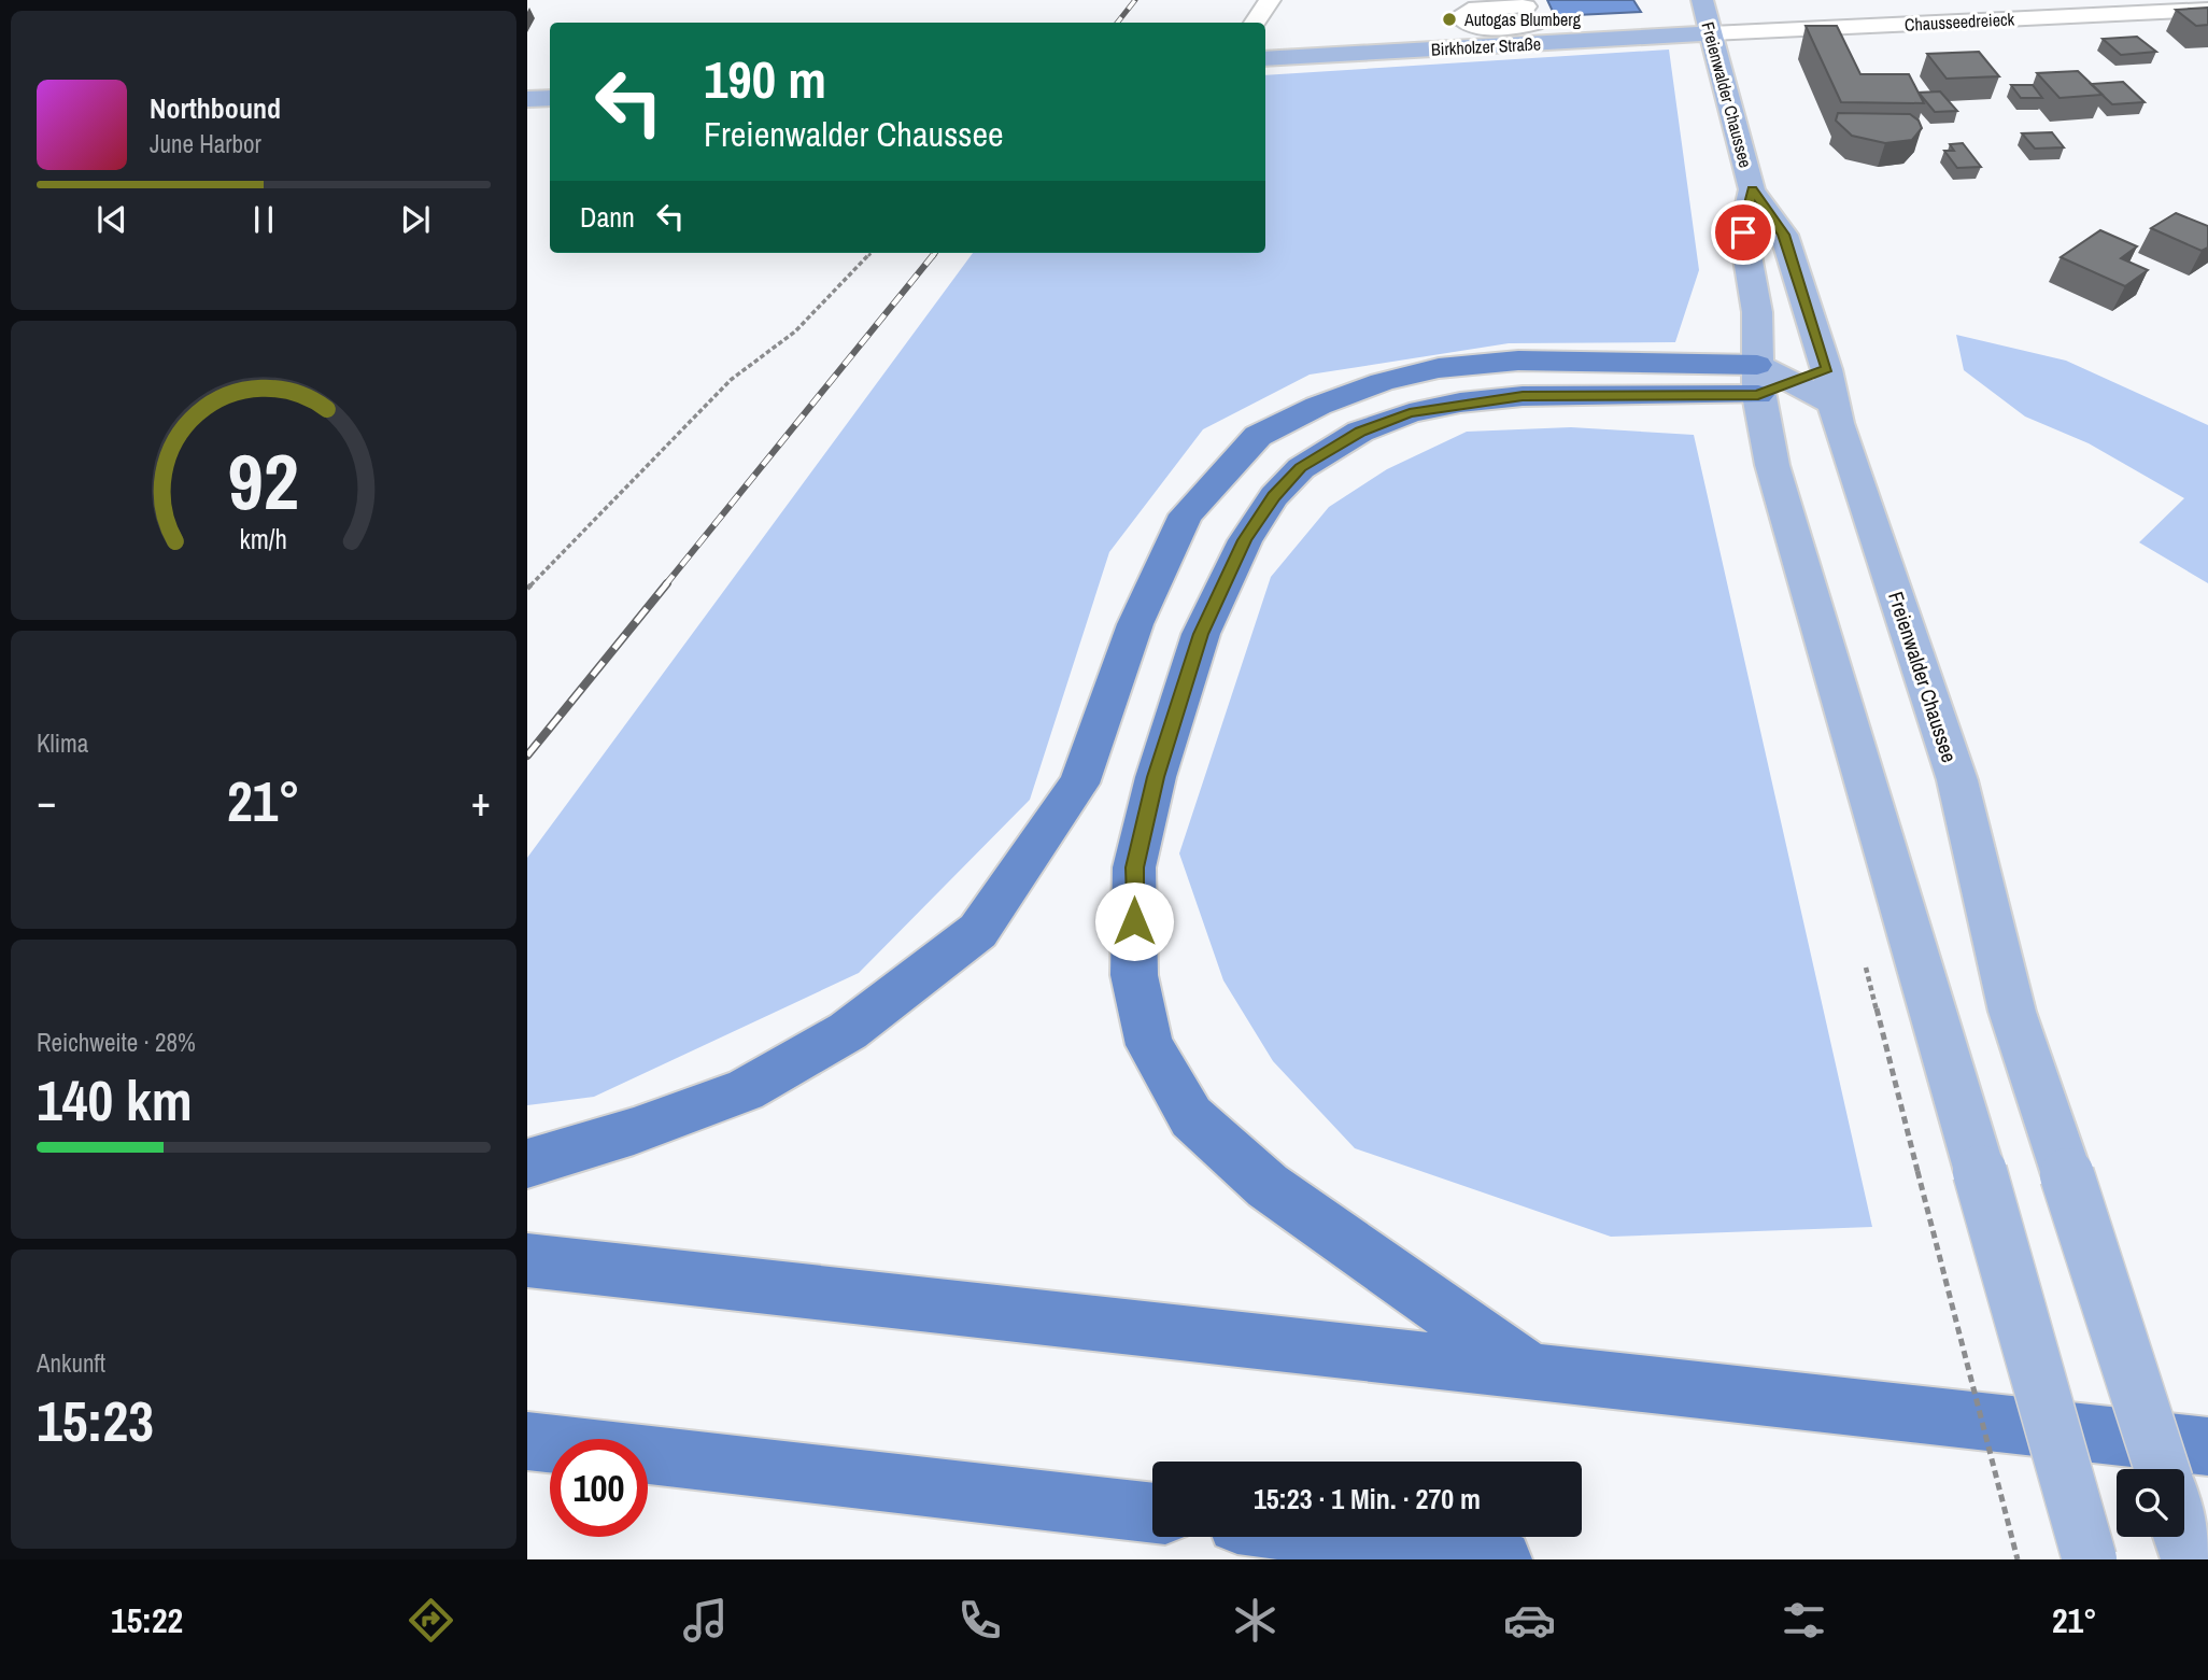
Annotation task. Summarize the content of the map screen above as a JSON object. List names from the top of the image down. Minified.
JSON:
{"streets":{"main road":["Birkholzer Straße","Freienwalder Chaussee"],"street":["Chausseedreieck"]},"crossings":[["Chausseedreieck","Birkholzer Straße"],["Chausseedreieck","Freienwalder Chaussee"],["Birkholzer Straße","Freienwalder Chaussee"]],"places":["Autogas Blumberg"],"page":{"turn":["190 m","Freienwalder Chaussee"],"song":["Northbound","June Harbor"],"then":"Dann","tile":["Klima",["Reichweite · 28%","140 km"],["Ankunft","15:23"]],"heat":["−","21°","+"],"limit":"100","trip":"15:23 · 1 Min. · 270 m","tabs":["15:22","21°"],"gauge":["92","km/h"]}}
